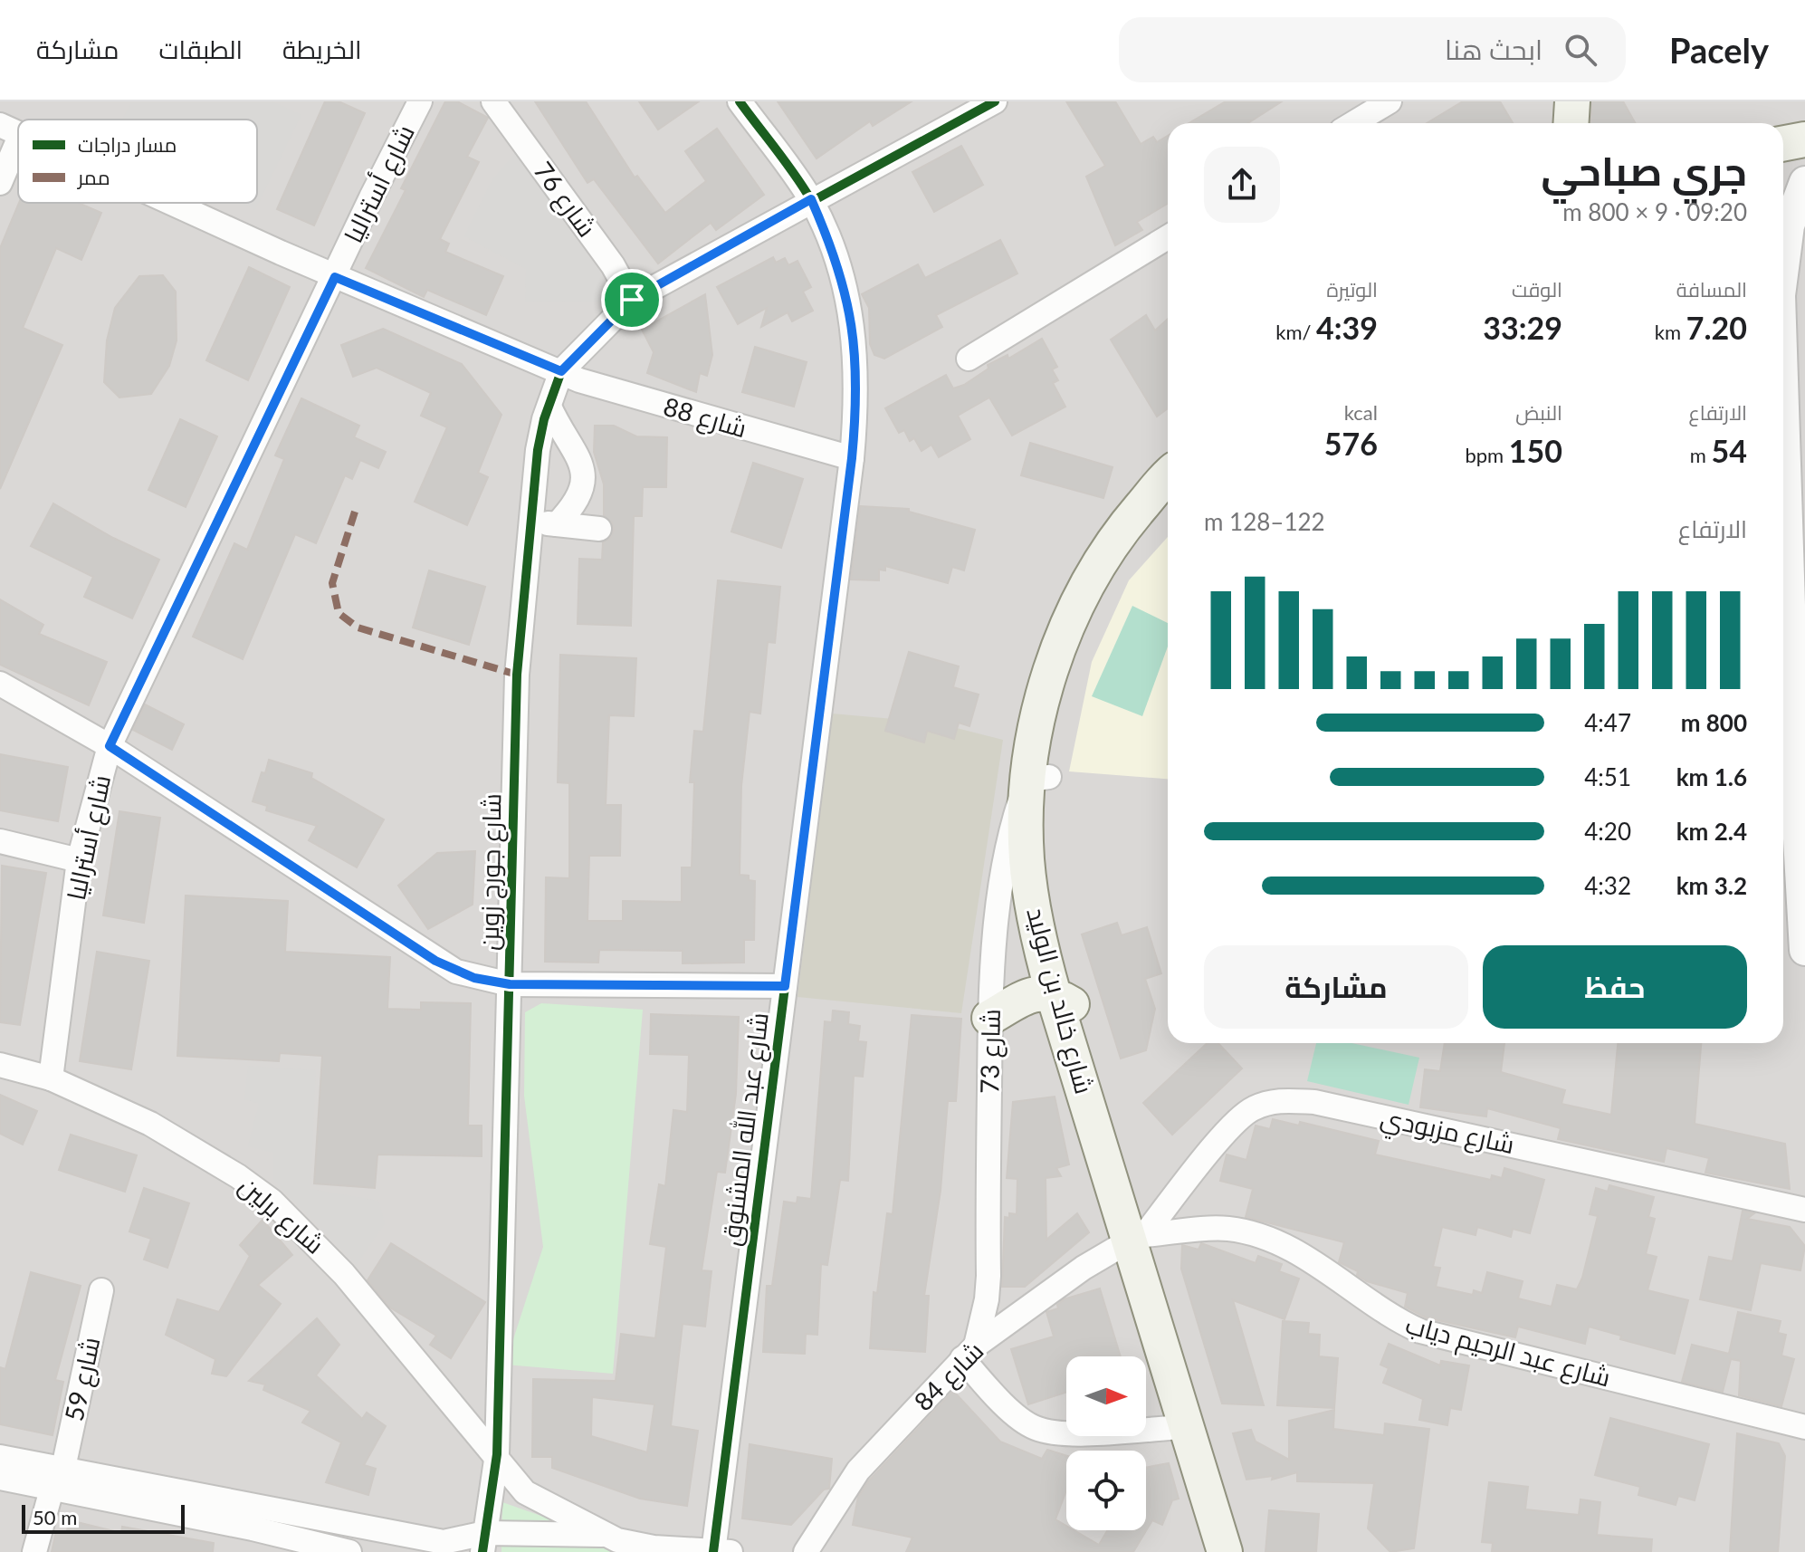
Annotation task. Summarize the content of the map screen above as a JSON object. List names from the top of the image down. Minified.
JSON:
{"streets":{"main road":["شارع خالد بن الوليد"],"street":["شارع أستراليا","شارع 76","شارع 88","شارع جورج زوين","شارع 73","شارع عبد الله المشنوق","شارع مزبودي","شارع برلين","شارع عبد الرحيم دياب","شارع 84","شارع 59"]},"crossings":[["شارع أستراليا","شارع 88"],["شارع أستراليا","شارع برلين"],["شارع 88","شارع جورج زوين"],["شارع 88","شارع عبد الله المشنوق"],["شارع جورج زوين","شارع برلين"],["شارع خالد بن الوليد","شارع 73"],["شارع خالد بن الوليد","شارع مزبودي"],["شارع خالد بن الوليد","شارع عبد الرحيم دياب"],["شارع خالد بن الوليد","شارع 84"],["شارع 73","شارع 84"],["شارع مزبودي","شارع عبد الرحيم دياب"],["شارع مزبودي","شارع 84"],["شارع عبد الرحيم دياب","شارع 84"]],"legend":["مسار دراجات","ممر"],"scale_bar":"50 m","north":"right","page":{"header":"Pacely","search":"ابحث هنا","nav":["الخريطة","الطبقات","مشاركة"],"heading":["جري صباحي","09:20 · 9 × 800 m"],"stats":[["المسافة","7.20 km"],["الوقت","33:29"],["الوتيرة","4:39 /km"],["الارتفاع","54 m"],["النبض","150 bpm"],["kcal","576"]],"chart":["الارتفاع","122–128 m"],"list":[{"name":"800 m","note":"4:47"},{"name":"1.6 km","note":"4:51"},{"name":"2.4 km","note":"4:20"},{"name":"3.2 km","note":"4:32"}],"buttons":["حفظ","مشاركة"],"scale":"50 m"}}
